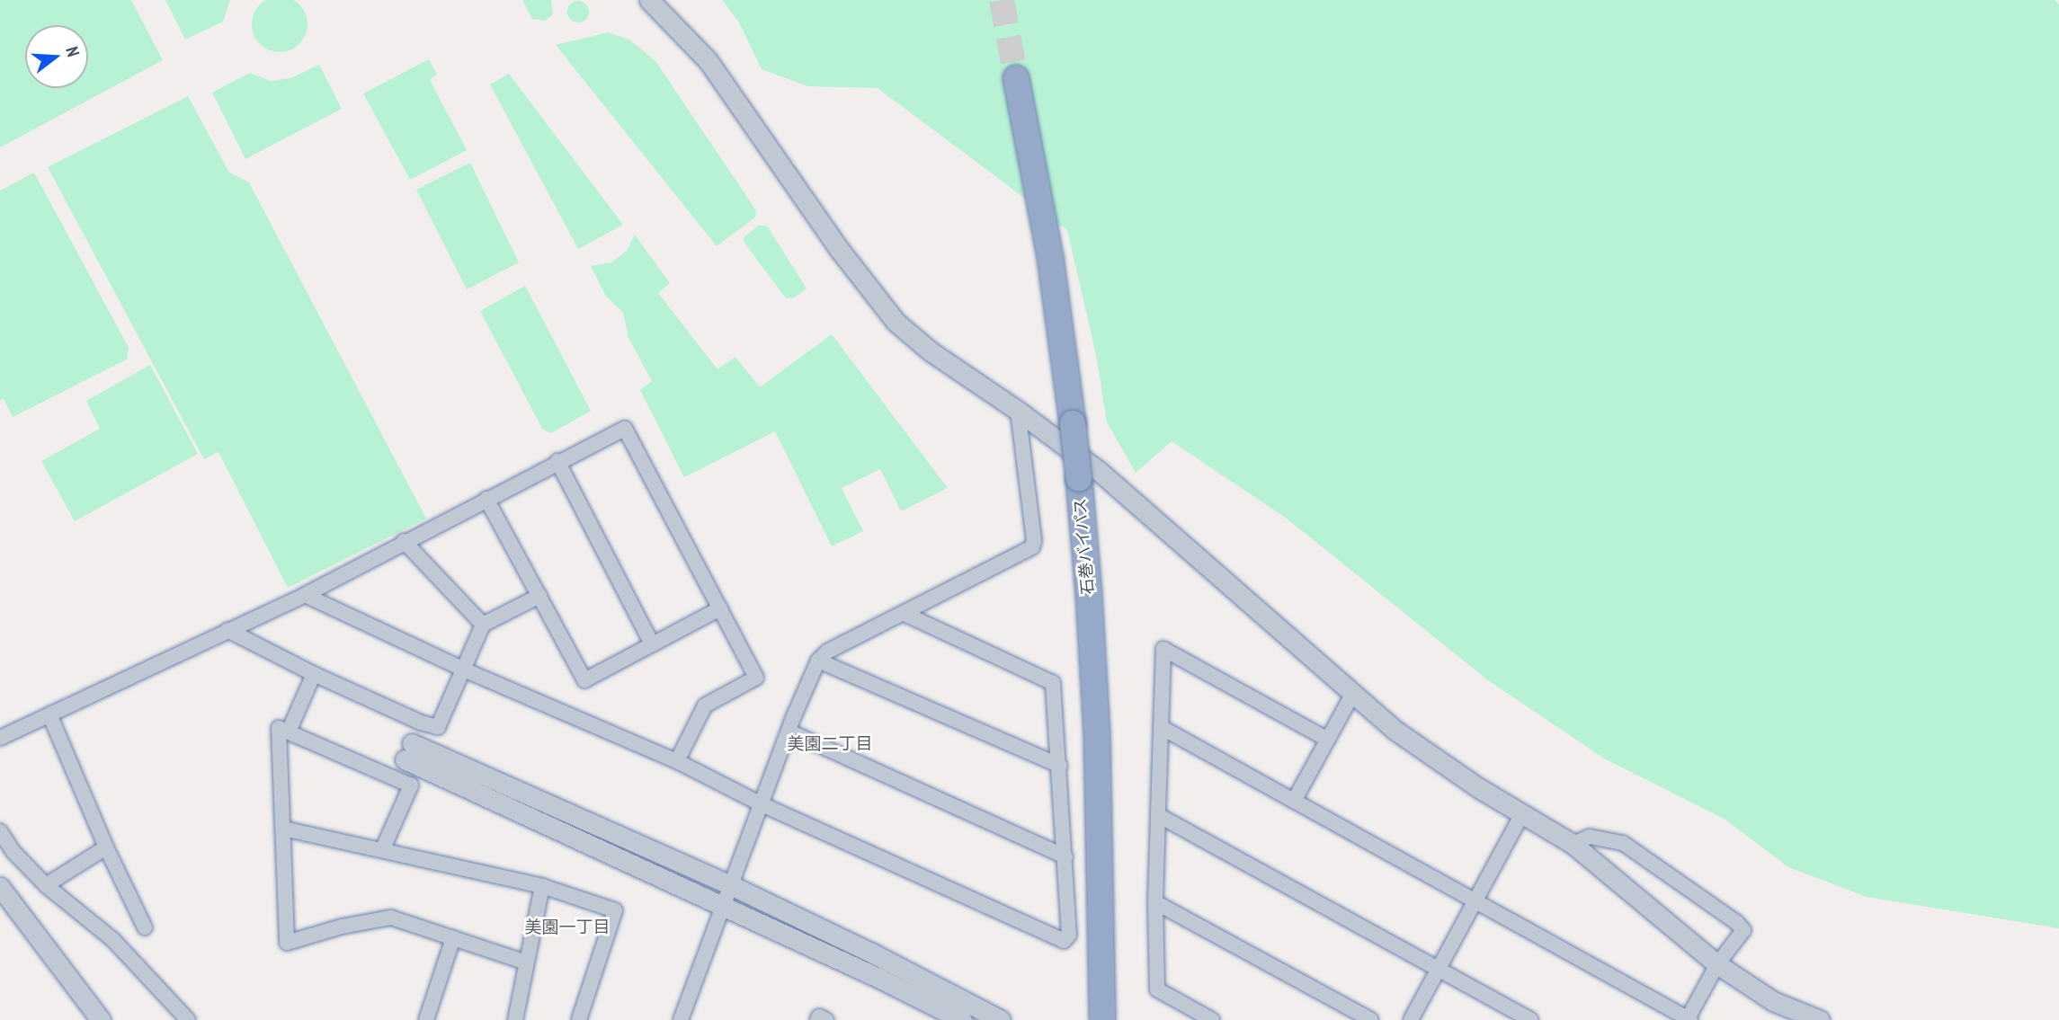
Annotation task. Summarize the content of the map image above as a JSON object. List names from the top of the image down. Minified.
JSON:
{"streets":{"highway":["石巻バイパス"]},"districts":["美園二丁目","美園一丁目"],"north":"right"}
